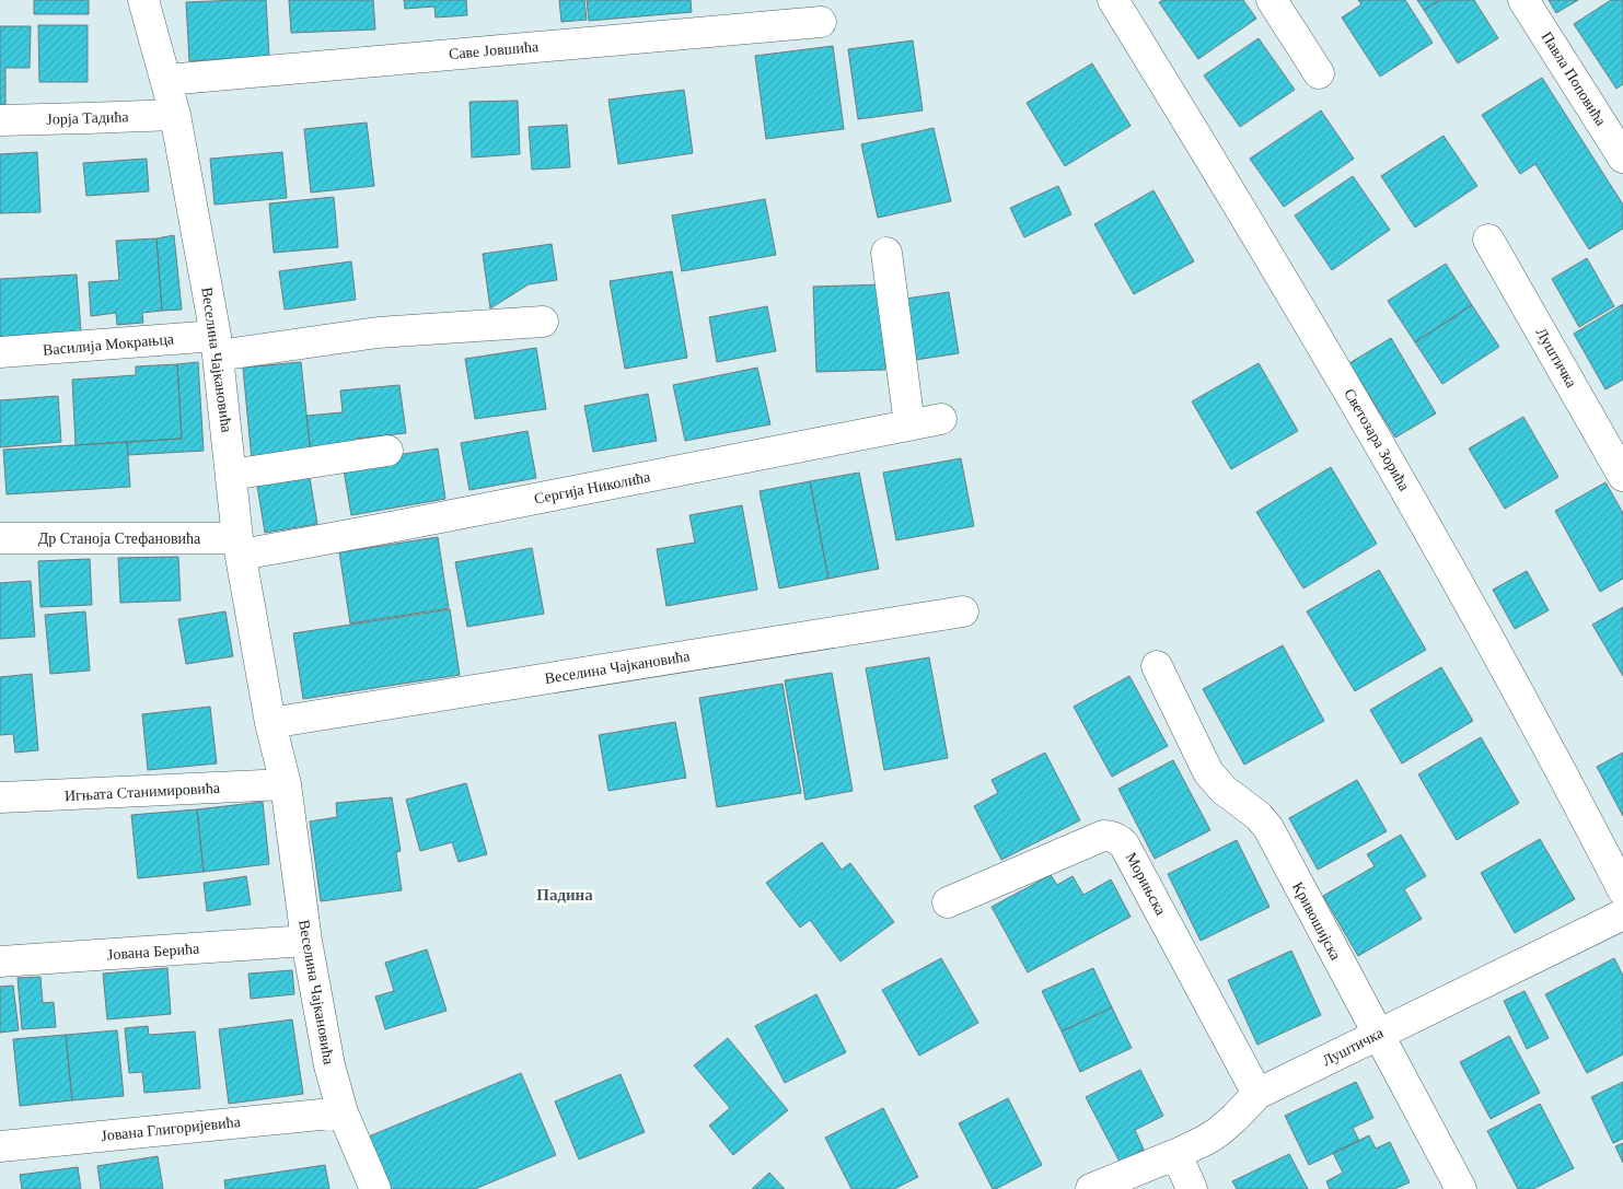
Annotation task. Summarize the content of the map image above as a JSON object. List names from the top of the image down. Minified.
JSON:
{"streets":{"street":["Саве Јовшића","Павла Поповића","Јорја Тадића","Василија Мокрањца","Луштичка","Веселина Чајкановића","Светозара Зорића","Сергија Николића","Др Станоја Стефановића","Игњата Станимировића","Морињска","Кривошијска","Јована Берића","Јована Глигоријевића"]},"crossings":[["Саве Јовшића","Веселина Чајкановића"],["Јорја Тадића","Веселина Чајкановића"],["Василија Мокрањца","Веселина Чајкановића"],["Луштичка","Морињска"],["Луштичка","Кривошијска"],["Веселина Чајкановића","Сергија Николића"],["Веселина Чајкановића","Др Станоја Стефановића"],["Веселина Чајкановића","Игњата Станимировића"],["Веселина Чајкановића","Јована Берића"],["Веселина Чајкановића","Јована Глигоријевића"],["Сергија Николића","Др Станоја Стефановића"]],"districts":["Падина"]}
